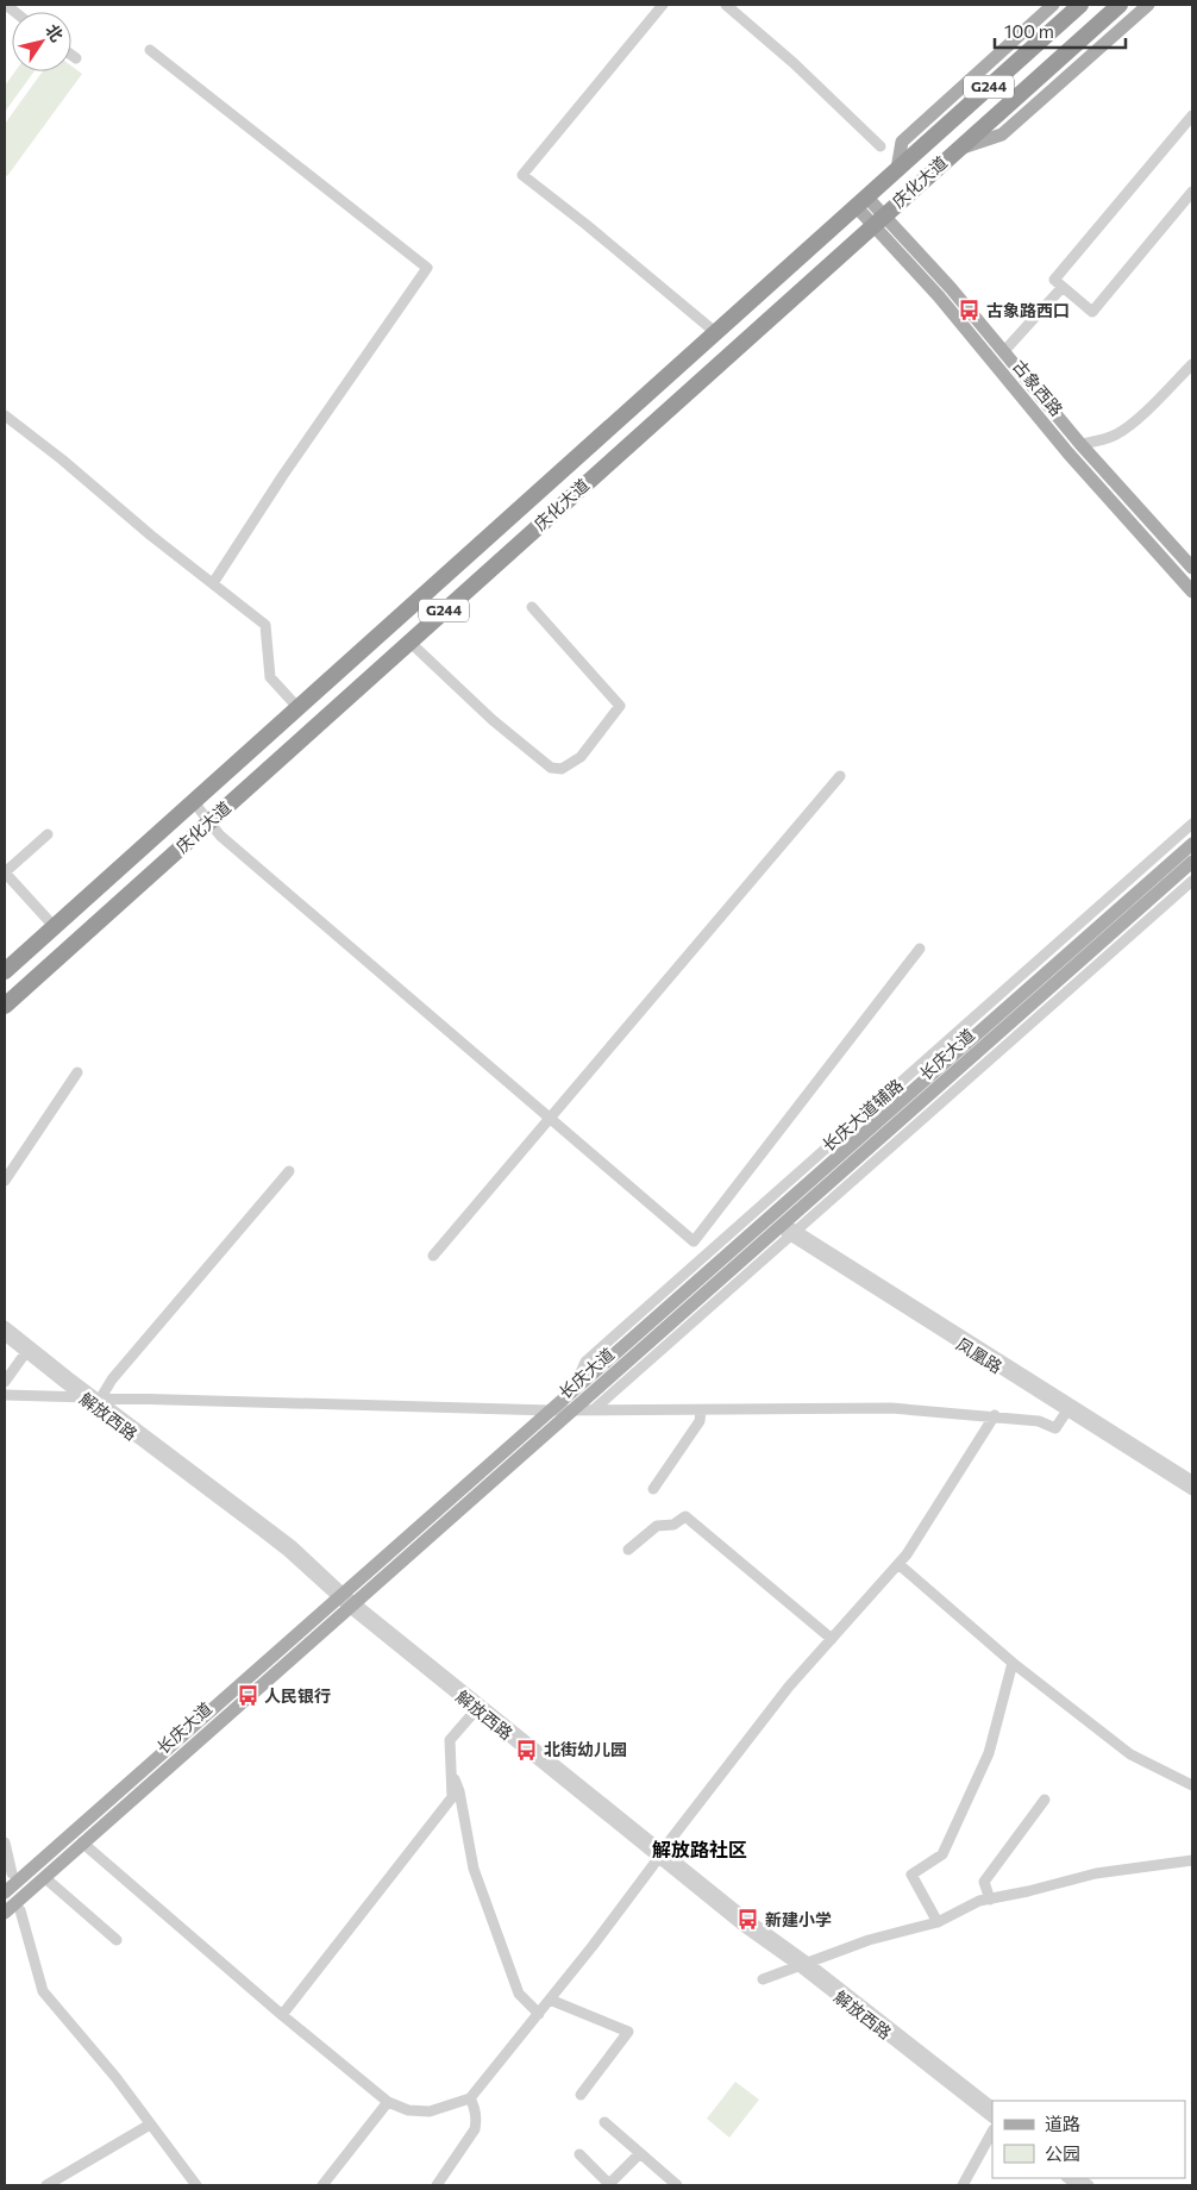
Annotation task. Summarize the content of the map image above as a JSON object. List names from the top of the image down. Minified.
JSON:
{"streets":{"highway":["G244","庆化大道"],"main road":["古象西路","长庆大道"],"street":["长庆大道辅路","凤凰路","解放西路"]},"crossings":[["庆化大道","古象西路"],["长庆大道","长庆大道辅路"],["长庆大道","凤凰路"],["长庆大道","解放西路"]],"districts":["解放路社区"],"places":{"bus stop":["古象路西口","人民银行","北街幼儿园","新建小学"]},"legend":["道路","公园"],"scale_bar":"100 m","north":"top right"}
